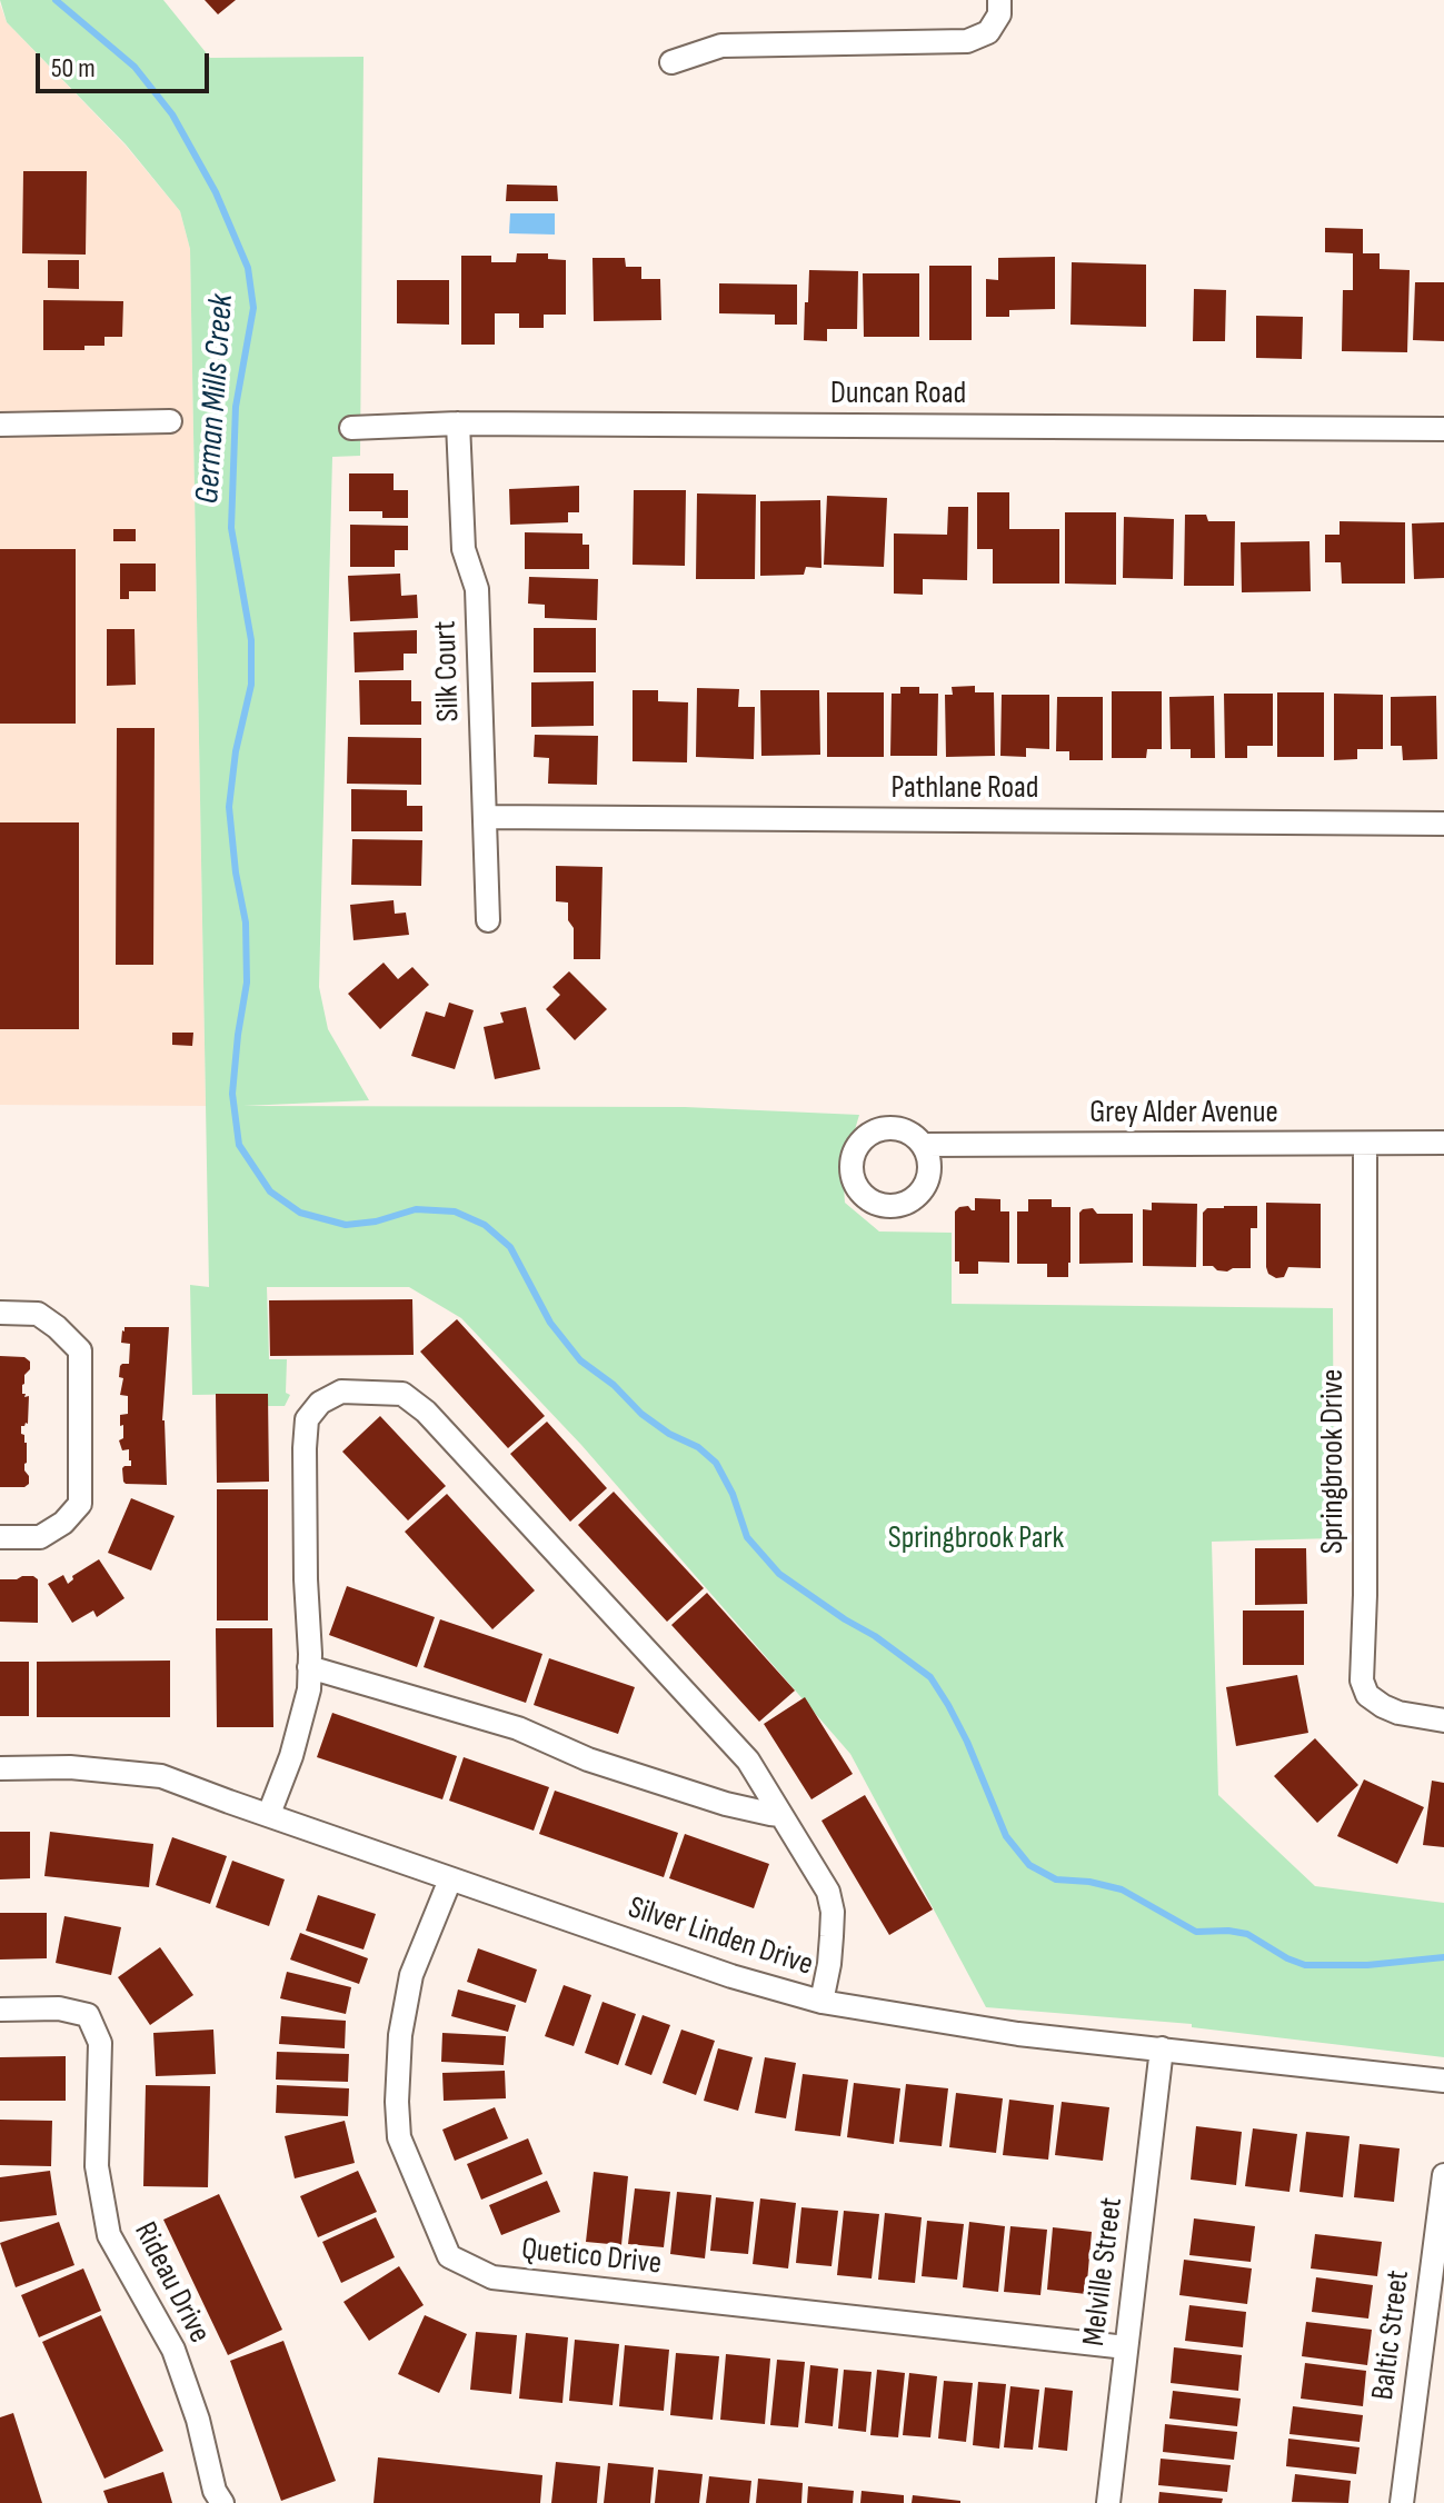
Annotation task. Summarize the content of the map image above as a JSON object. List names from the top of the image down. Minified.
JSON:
{"streets":{"street":["Duncan Road","Silk Court","Pathlane Road","Grey Alder Avenue","Springbrook Drive","Silver Linden Drive","Quetico Drive","Melville Street","Rideau Drive","Baltic Street"]},"crossings":[["Duncan Road","Silk Court"],["Silk Court","Pathlane Road"],["Grey Alder Avenue","Springbrook Drive"],["Silver Linden Drive","Quetico Drive"],["Silver Linden Drive","Melville Street"],["Quetico Drive","Melville Street"]],"water":["German Mills Creek"],"parks":["Springbrook Park"],"scale_bar":"50 m"}
